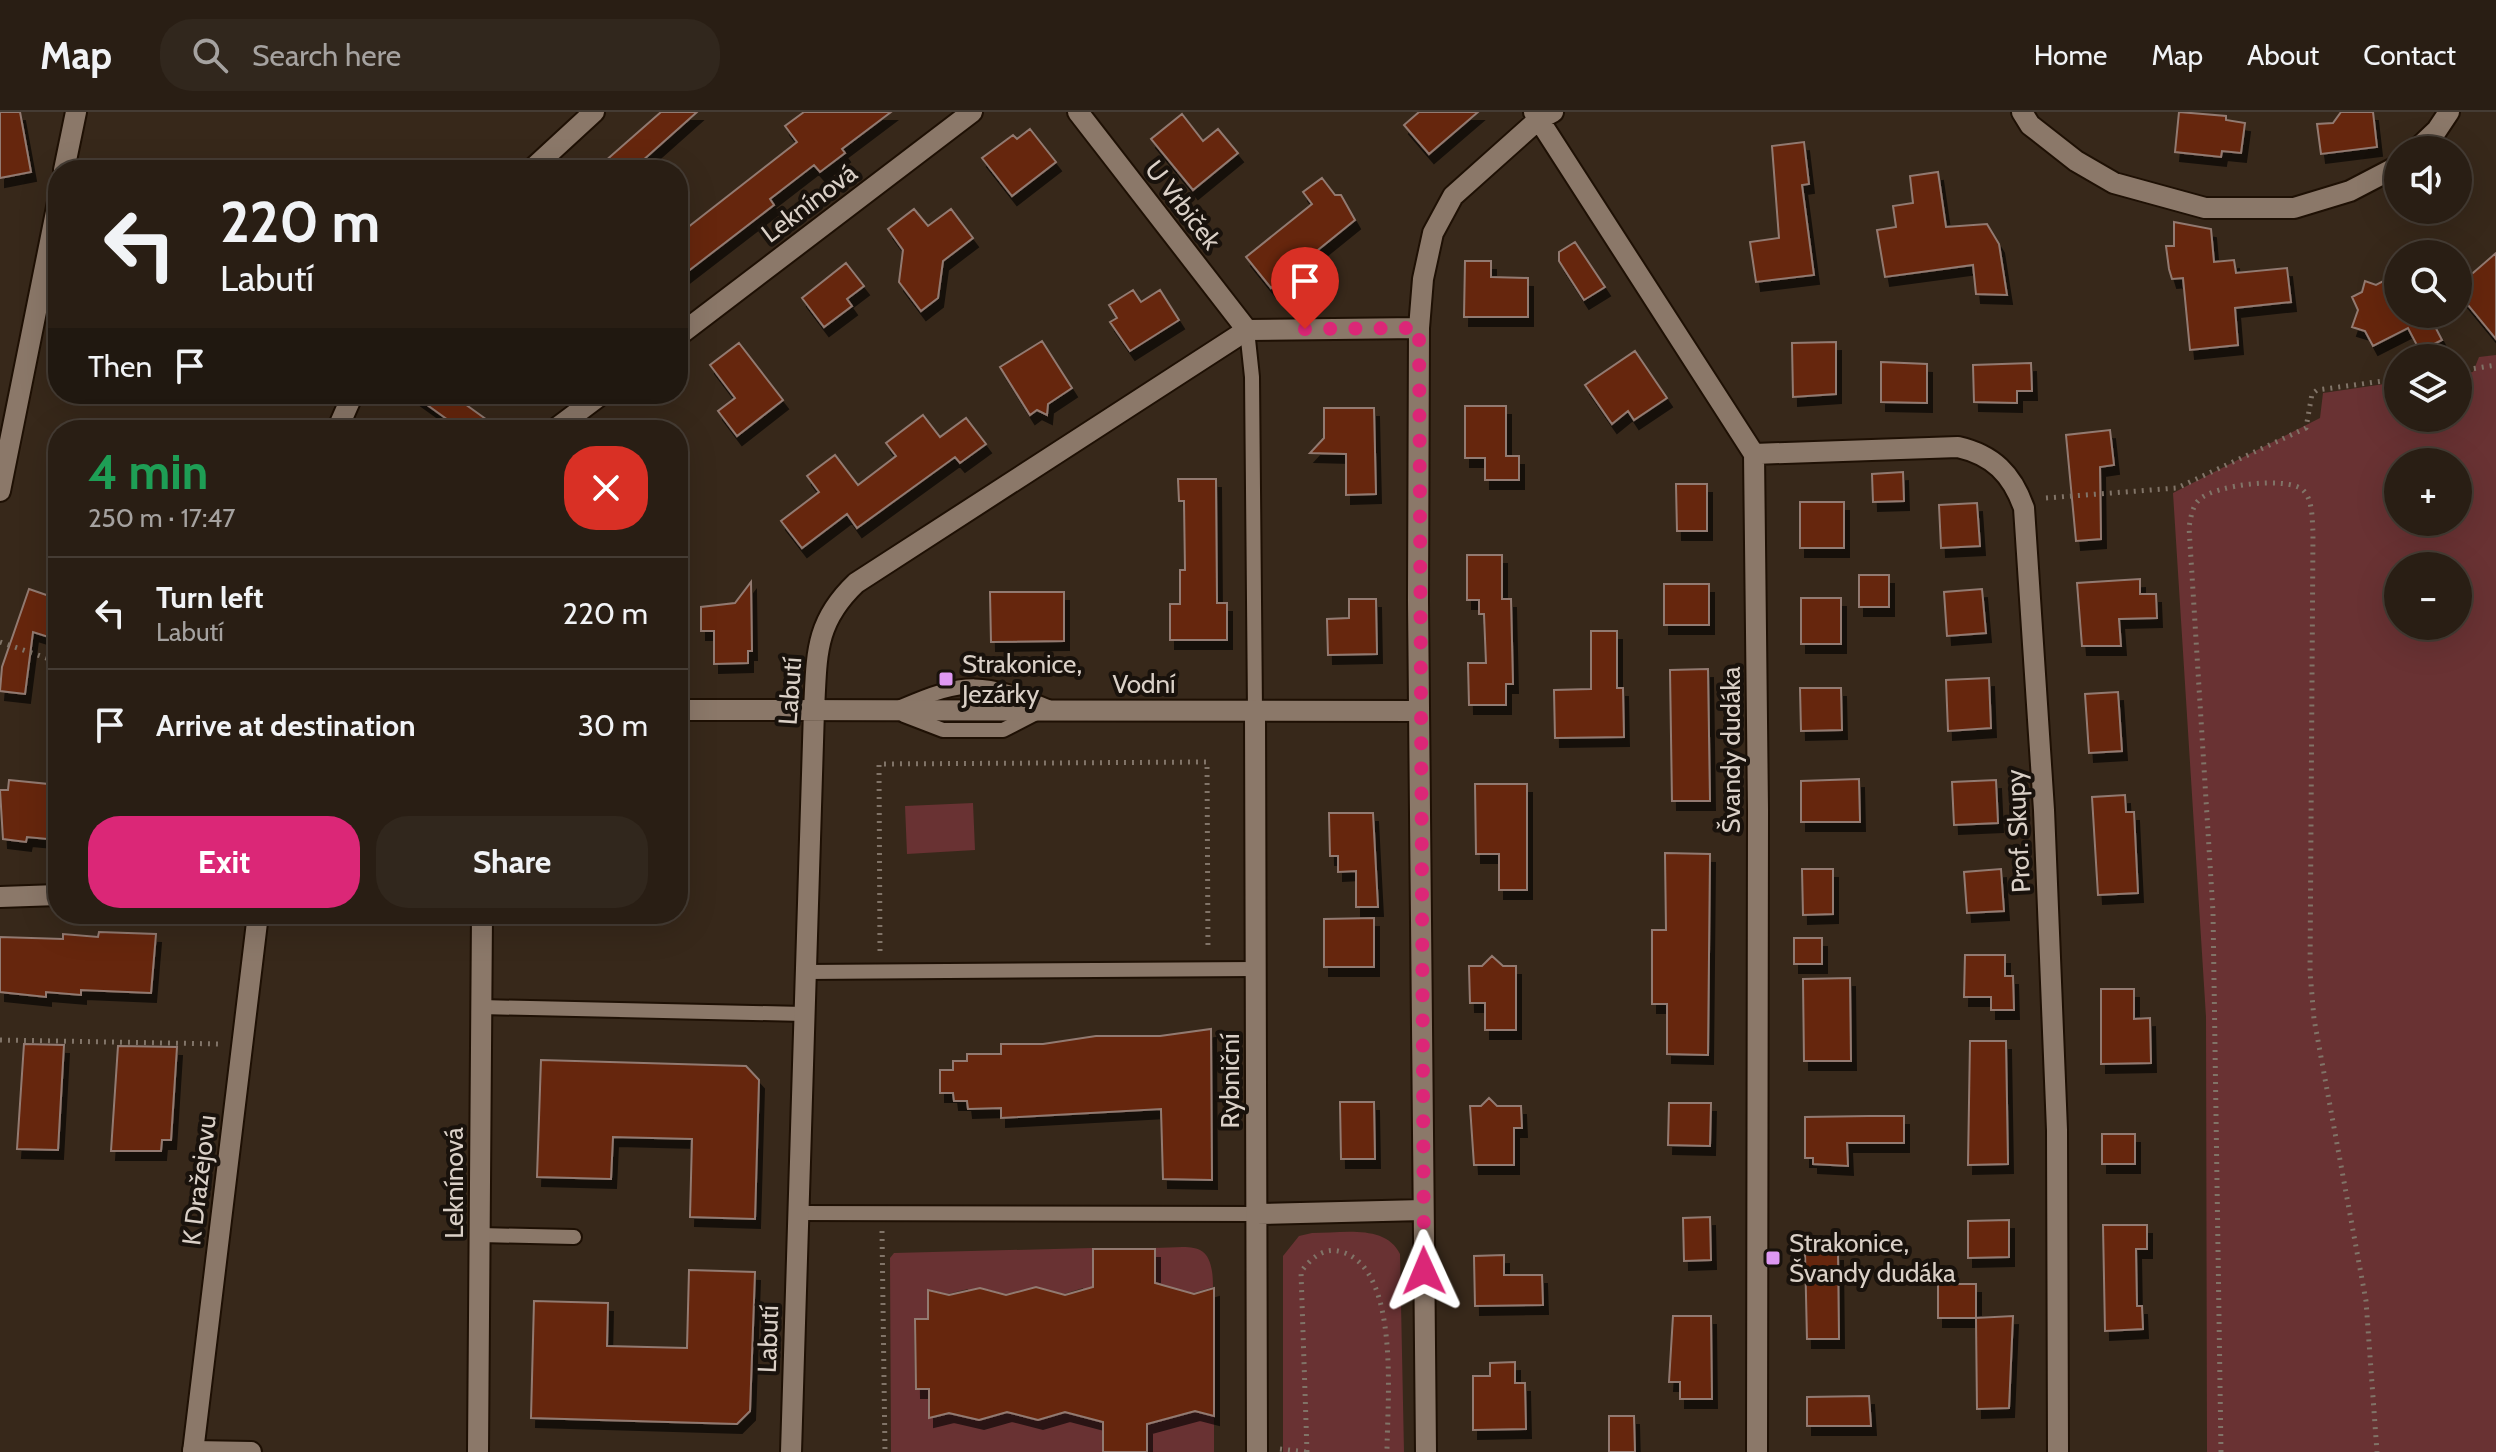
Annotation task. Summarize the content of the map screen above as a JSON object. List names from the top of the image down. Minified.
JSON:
{"streets":{"street":["Leknínová","U Vrbiček","Vodní","Labutí","Švandy dudáka","Prof. Skupy","Rybniční","K Dražejovu"]},"crossings":[["U Vrbiček","Labutí"],["Vodní","Labutí"],["Vodní","Rybniční"],["Švandy dudáka","Prof. Skupy"]],"places":{"transit":["Strakonice, Jezárky","Strakonice, Švandy dudáka"]},"page":{"header":"Map","search":"Search here","nav":["Home","Map","About","Contact"],"map_buttons":["+","−"],"turn":["220 m","Labutí"],"then":"Then","heading":["4 min","250 m · 17:47"],"list":[{"name":"Turn left","note":"Labutí","value":"220 m"},{"name":"Arrive at destination","value":"30 m"}],"buttons":["Exit","Share"]}}
